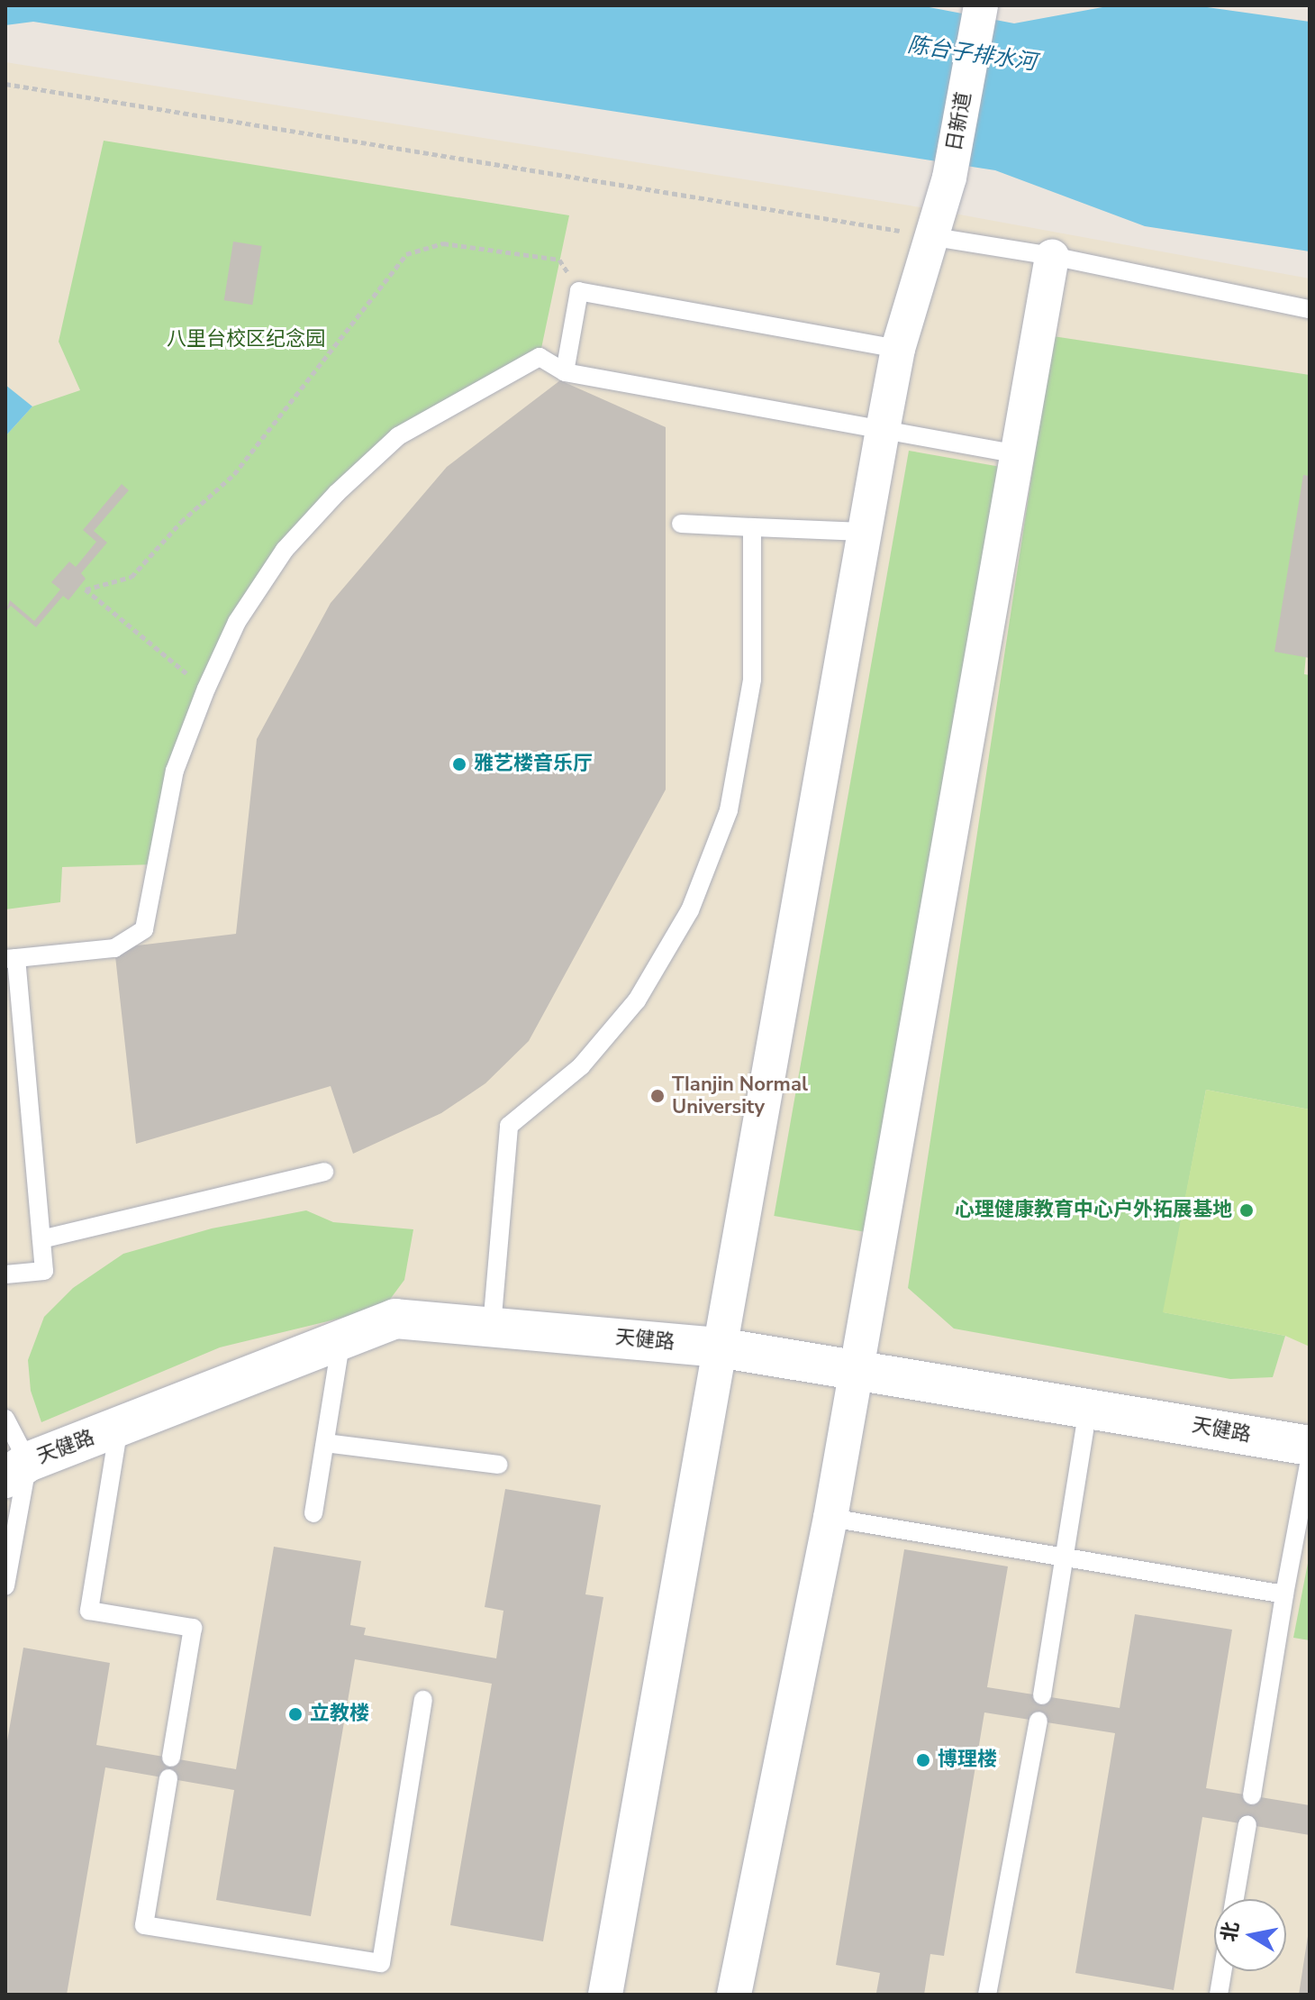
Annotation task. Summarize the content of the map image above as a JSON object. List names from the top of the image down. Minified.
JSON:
{"streets":{"street":["日新道","天健路"]},"crossings":[["日新道","天健路"]],"water":["陈台子排水河"],"parks":["八里台校区纪念园"],"places":["雅艺楼音乐厅","TIanjin Normal University","心理健康教育中心户外拓展基地","立教楼","博理楼"],"north":"left"}
